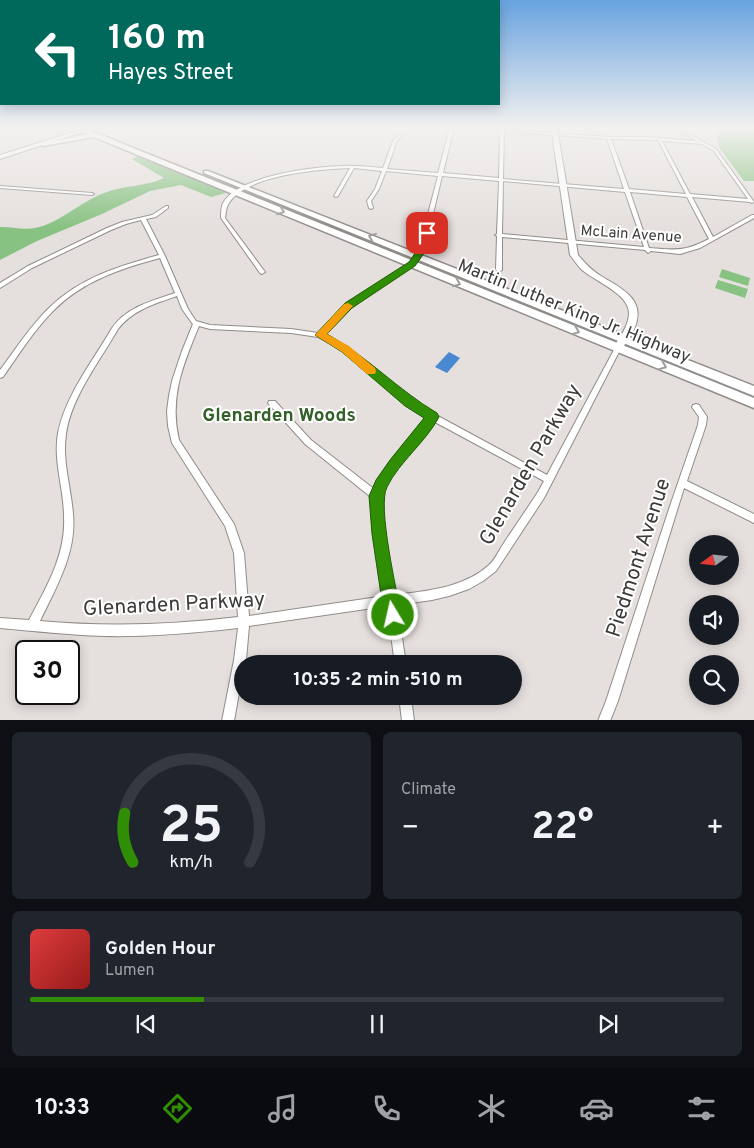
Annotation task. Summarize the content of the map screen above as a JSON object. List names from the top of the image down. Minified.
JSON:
{"streets":{"main road":["Martin Luther King Jr. Highway"],"street":["McLain Avenue","Glenarden Parkway","Piedmont Avenue"]},"crossings":[["McLain Avenue","Glenarden Parkway"],["Martin Luther King Jr. Highway","Glenarden Parkway"]],"districts":["Glenarden Woods"],"north":"left","page":{"turn":["160 m","Hayes Street"],"limit":"30","trip":"10:35 · 2 min · 510 m","tile":"Climate","heat":["−","22°","+"],"song":["Golden Hour","Lumen"],"tabs":"10:33","gauge":["25","km/h"]}}
